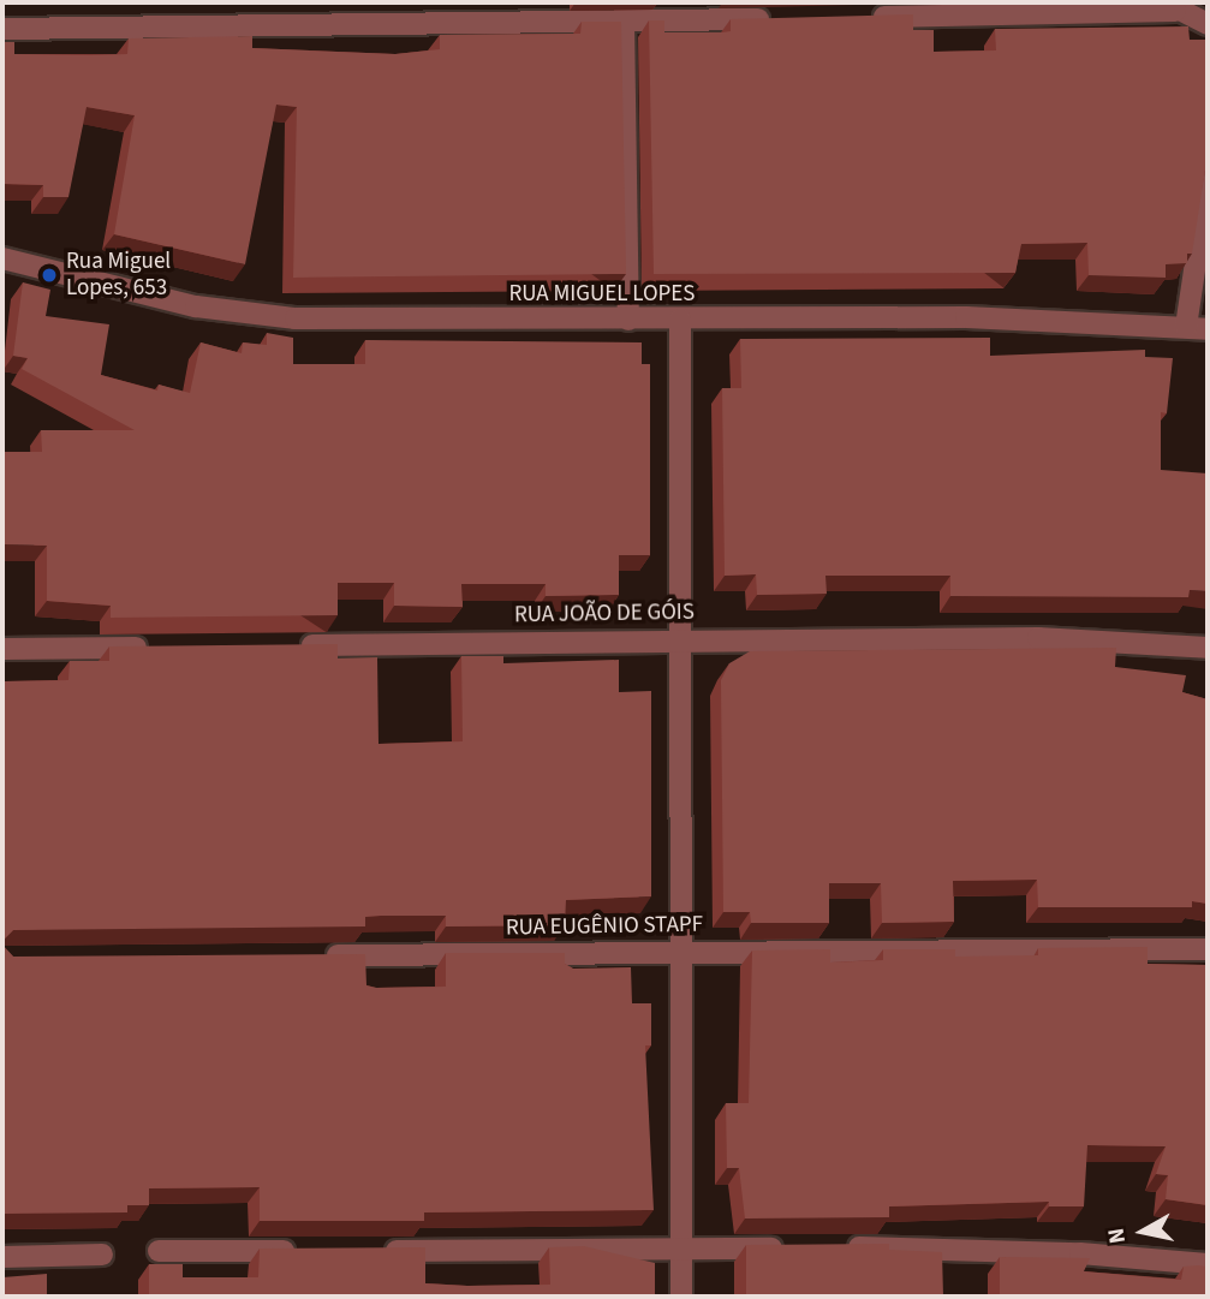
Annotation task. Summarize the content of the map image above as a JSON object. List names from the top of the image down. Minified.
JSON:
{"streets":{"street":["RUA MIGUEL LOPES","RUA JOÃO DE GÓIS","RUA EUGÊNIO STAPF"]},"places":["Rua Miguel Lopes, 653"],"north":"left"}
